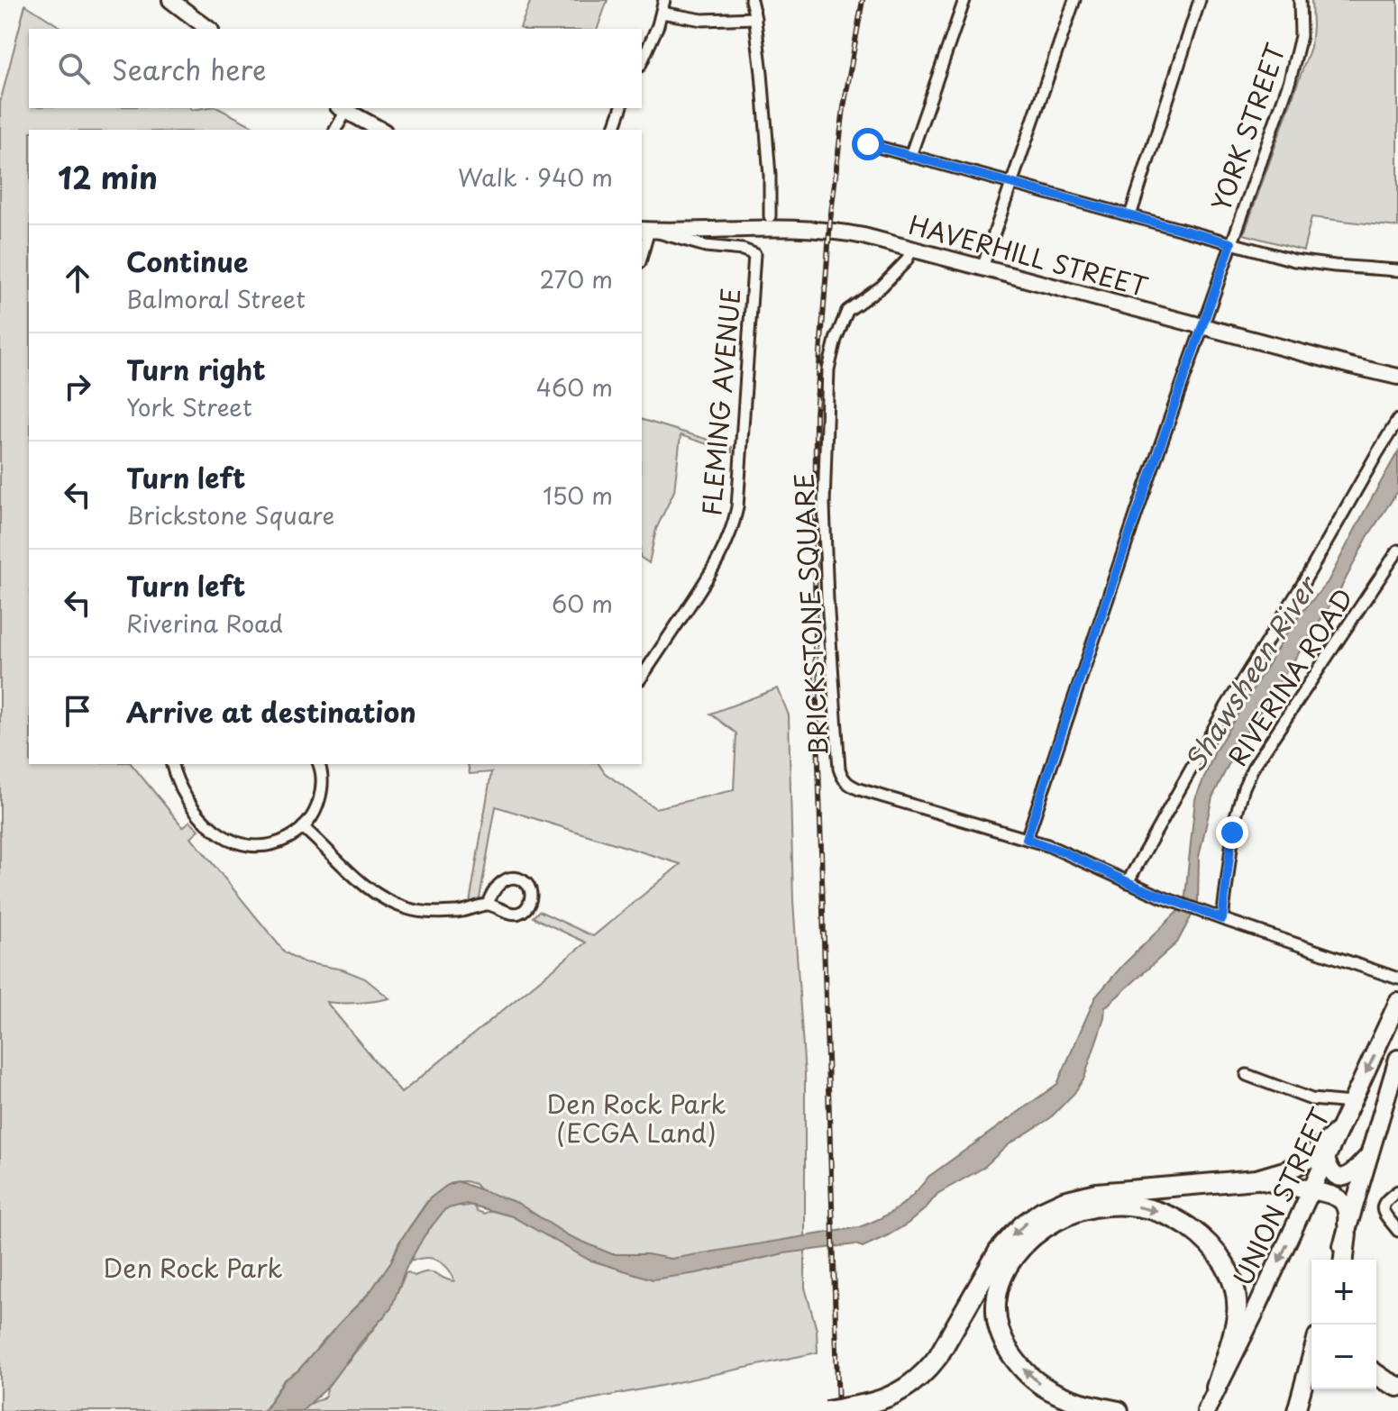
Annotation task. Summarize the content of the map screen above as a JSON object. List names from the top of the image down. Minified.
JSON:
{"streets":{"main road":["HAVERHILL STREET","UNION STREET"],"street":["YORK STREET","FLEMING AVENUE","BRICKSTONE SQUARE","RIVERINA ROAD"]},"crossings":[["YORK STREET","HAVERHILL STREET"],["YORK STREET","BRICKSTONE SQUARE"],["HAVERHILL STREET","FLEMING AVENUE"],["HAVERHILL STREET","BRICKSTONE SQUARE"],["BRICKSTONE SQUARE","RIVERINA ROAD"]],"water":["Shawsheen River"],"parks":["Den Rock Park (ECGA Land)","Den Rock Park"],"page":{"search":"Search here","heading":["12 min","Walk · 940 m"],"list":[["Continue","Balmoral Street","270 m"],["Turn right","York Street","460 m"],["Turn left","Brickstone Square","150 m"],["Turn left","Riverina Road","60 m"],"Arrive at destination"],"map_buttons":["+","−"]}}
